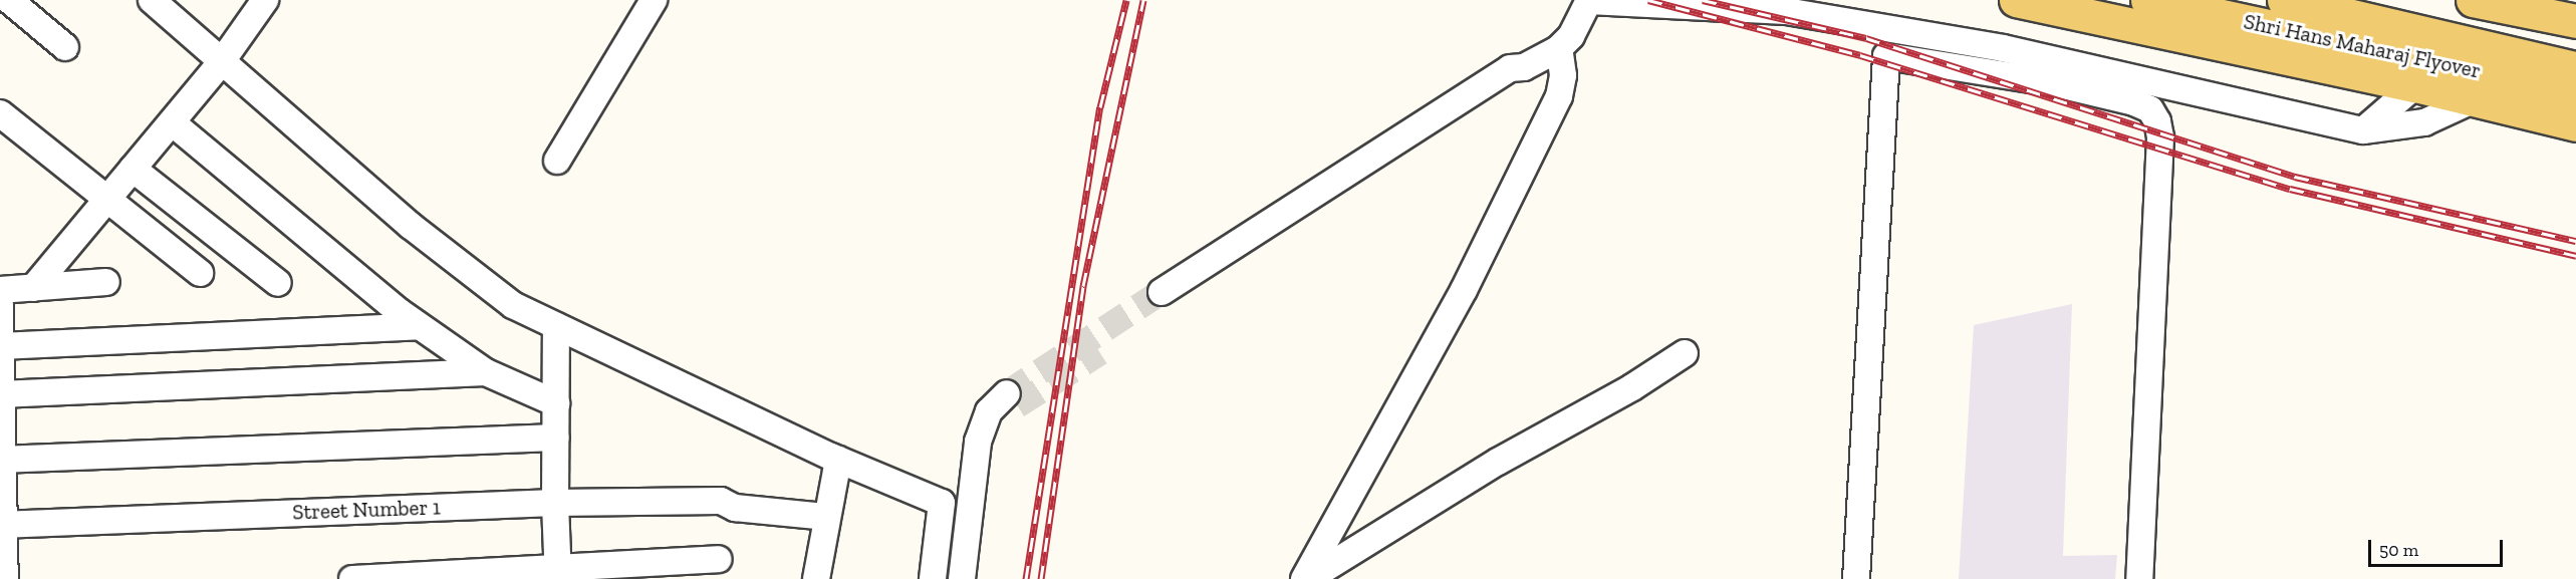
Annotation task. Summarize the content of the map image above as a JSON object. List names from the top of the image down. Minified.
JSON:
{"streets":{"main road":["Shri Hans Maharaj Flyover"],"street":["Street Number 1"]},"scale_bar":"50 m"}
